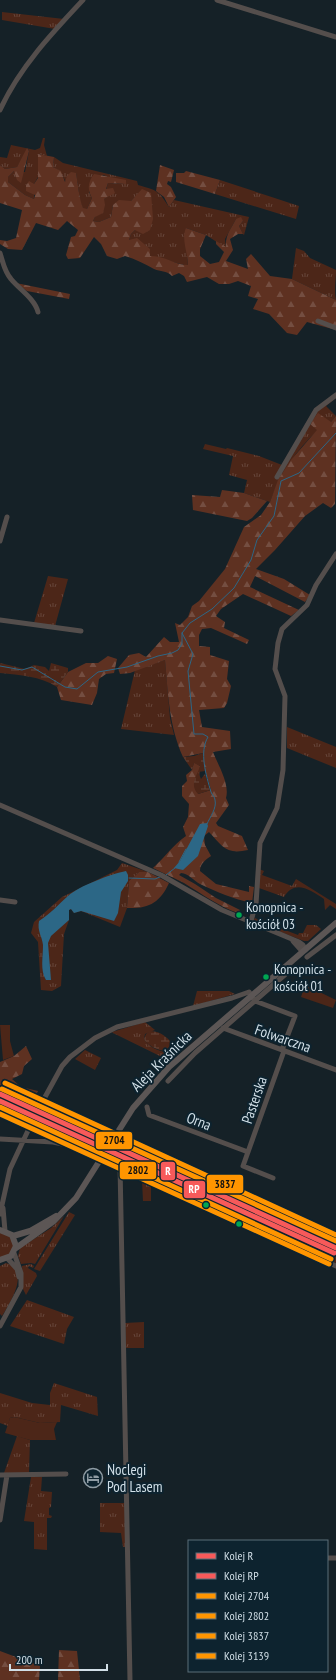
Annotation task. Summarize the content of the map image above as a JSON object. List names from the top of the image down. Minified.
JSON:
{"streets":{"main road":["Aleja Kraśnicka"],"street":["Folwarczna","Pasterska","Orna"]},"crossings":[["Folwarczna","Aleja Kraśnicka"],["Folwarczna","Pasterska"],["Aleja Kraśnicka","Pasterska"],["Pasterska","Orna"]],"places":{"other":["Konopnica - kościół 03","Konopnica - kościół 01"],"hotel":["Noclegi Pod Lasem"]},"lines":["rail line 3837","rail line 2704","rail line R","rail line RP","rail line 2802","rail line 3139"],"legend":["Kolej R","Kolej RP","Kolej 2704","Kolej 2802","Kolej 3837","Kolej 3139"],"scale_bar":"200 m"}
